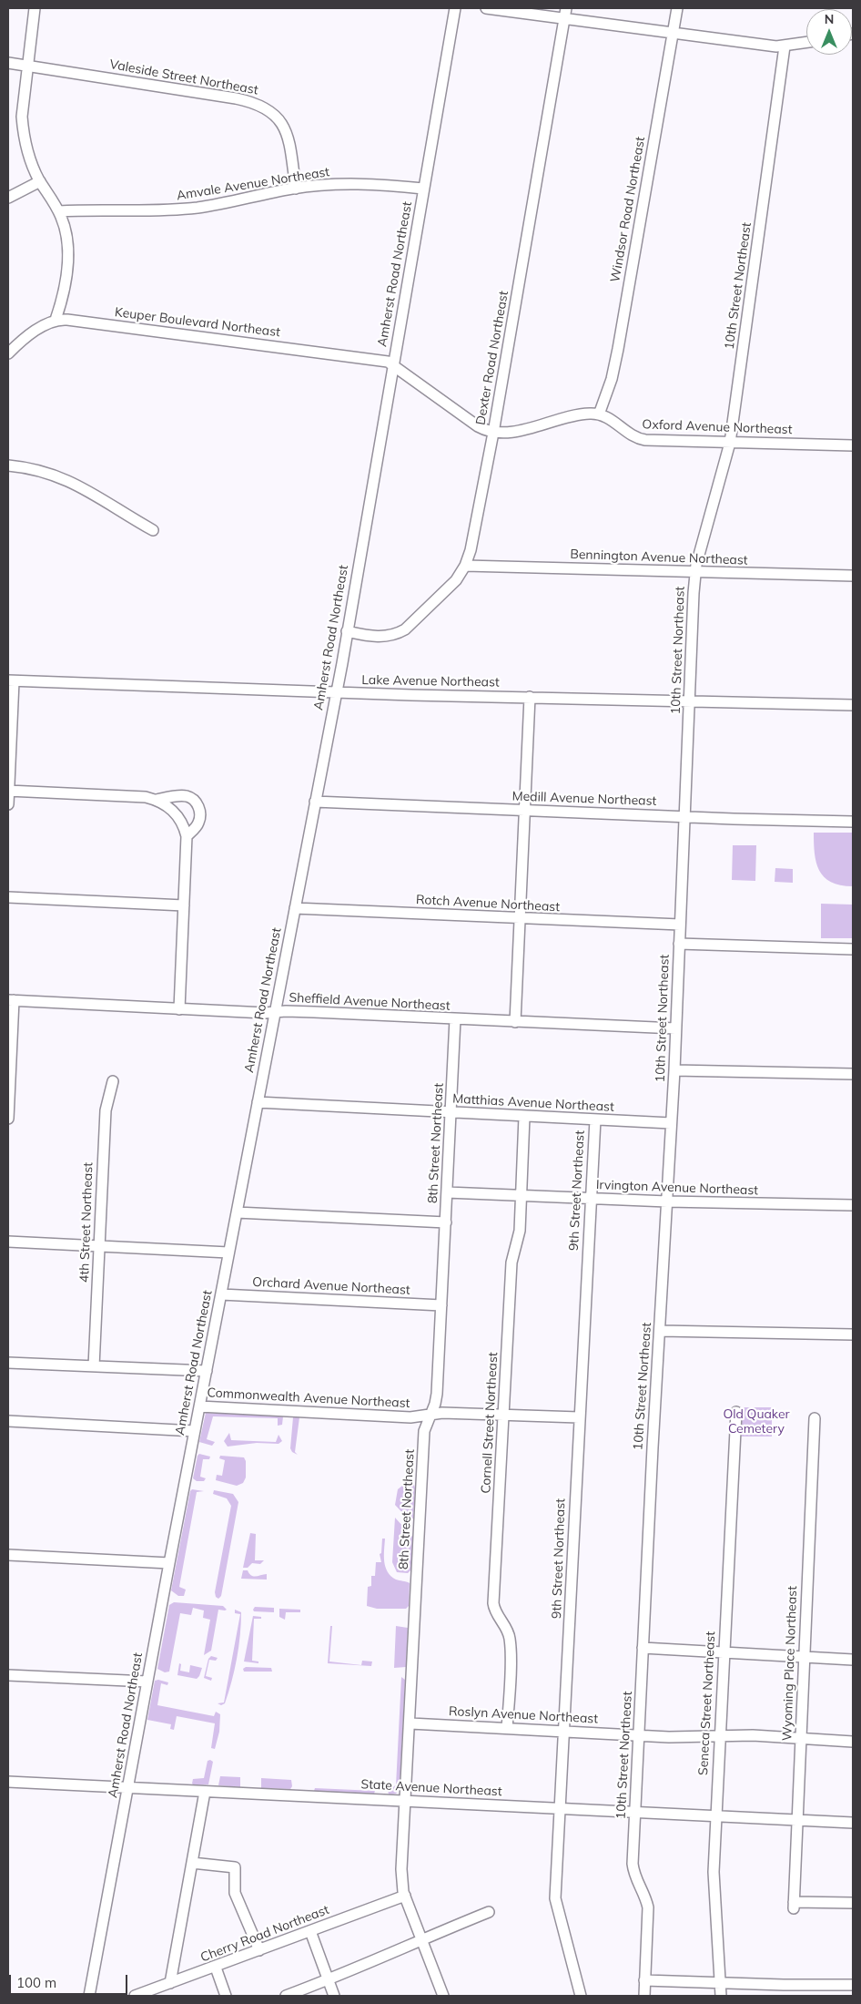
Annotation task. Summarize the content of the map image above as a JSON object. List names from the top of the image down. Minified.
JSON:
{"streets":{"street":["Valeside Street Northeast","Amvale Avenue Northeast","Windsor Road Northeast","Amherst Road Northeast","10th Street Northeast","Keuper Boulevard Northeast","Dexter Road Northeast","Oxford Avenue Northeast","Bennington Avenue Northeast","Lake Avenue Northeast","Medill Avenue Northeast","Rotch Avenue Northeast","Sheffield Avenue Northeast","Matthias Avenue Northeast","8th Street Northeast","Irvington Avenue Northeast","9th Street Northeast","4th Street Northeast","Orchard Avenue Northeast","Commonwealth Avenue Northeast","Cornell Street Northeast","Wyoming Place Northeast","Seneca Street Northeast","Roslyn Avenue Northeast","State Avenue Northeast","Cherry Road Northeast"]},"crossings":[["Valeside Street Northeast","Amvale Avenue Northeast"],["Amvale Avenue Northeast","Amherst Road Northeast"],["Windsor Road Northeast","Oxford Avenue Northeast"],["Amherst Road Northeast","Keuper Boulevard Northeast"],["Amherst Road Northeast","Dexter Road Northeast"],["Amherst Road Northeast","Lake Avenue Northeast"],["Amherst Road Northeast","Medill Avenue Northeast"],["Amherst Road Northeast","Rotch Avenue Northeast"],["Amherst Road Northeast","Sheffield Avenue Northeast"],["Amherst Road Northeast","Matthias Avenue Northeast"],["Amherst Road Northeast","Orchard Avenue Northeast"],["Amherst Road Northeast","Commonwealth Avenue Northeast"],["Amherst Road Northeast","State Avenue Northeast"],["10th Street Northeast","Oxford Avenue Northeast"],["10th Street Northeast","Bennington Avenue Northeast"],["10th Street Northeast","Lake Avenue Northeast"],["10th Street Northeast","Medill Avenue Northeast"],["10th Street Northeast","Rotch Avenue Northeast"],["10th Street Northeast","Sheffield Avenue Northeast"],["10th Street Northeast","Matthias Avenue Northeast"],["10th Street Northeast","Irvington Avenue Northeast"],["10th Street Northeast","Roslyn Avenue Northeast"],["10th Street Northeast","State Avenue Northeast"],["Dexter Road Northeast","Bennington Avenue Northeast"],["Sheffield Avenue Northeast","8th Street Northeast"],["Matthias Avenue Northeast","8th Street Northeast"],["Matthias Avenue Northeast","9th Street Northeast"],["Matthias Avenue Northeast","Cornell Street Northeast"],["8th Street Northeast","Irvington Avenue Northeast"],["8th Street Northeast","Orchard Avenue Northeast"],["8th Street Northeast","Commonwealth Avenue Northeast"],["8th Street Northeast","Roslyn Avenue Northeast"],["8th Street Northeast","State Avenue Northeast"],["8th Street Northeast","Cherry Road Northeast"],["Irvington Avenue Northeast","9th Street Northeast"],["Irvington Avenue Northeast","Cornell Street Northeast"],["9th Street Northeast","Commonwealth Avenue Northeast"],["9th Street Northeast","Roslyn Avenue Northeast"],["9th Street Northeast","State Avenue Northeast"],["Commonwealth Avenue Northeast","Cornell Street Northeast"],["Cornell Street Northeast","Roslyn Avenue Northeast"],["Wyoming Place Northeast","Roslyn Avenue Northeast"],["Wyoming Place Northeast","State Avenue Northeast"],["Seneca Street Northeast","Roslyn Avenue Northeast"],["Seneca Street Northeast","State Avenue Northeast"]],"parks":["Old Quaker Cemetery"],"scale_bar":"100 m","north":"top"}
